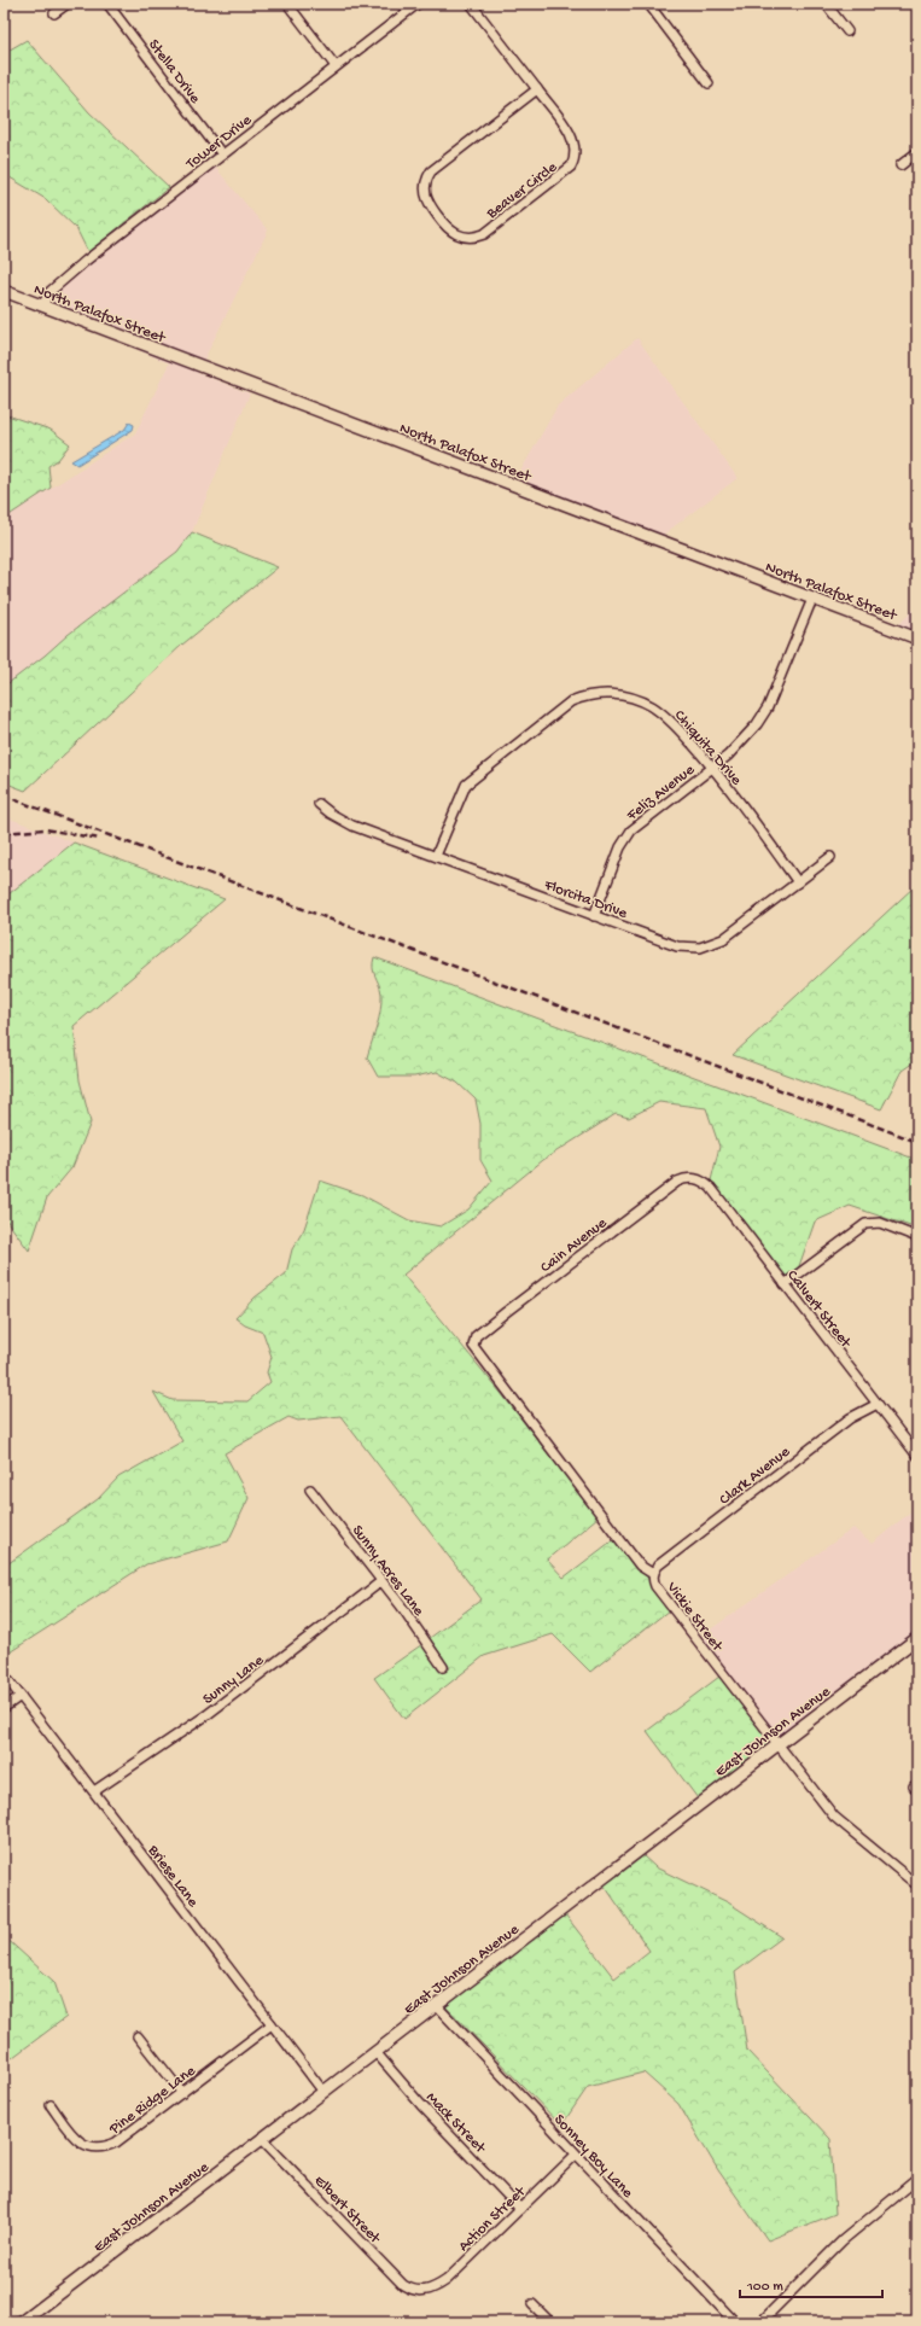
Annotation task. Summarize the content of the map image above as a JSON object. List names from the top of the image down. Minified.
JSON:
{"streets":{"main road":["North Palafox Street","East Johnson Avenue"],"street":["Stella Drive","Tower Drive","Beaver Circle","Chiquita Drive","Feliz Avenue","Florcita Drive","Cain Avenue","Calvert Street","Clark Avenue","Sunny Acres Lane","Vickie Street","Sunny Lane","Briese Lane","Pine Ridge Lane","Mack Street","Sonney Boy Lane","Elbert Street","Action Street"]},"crossings":[["Stella Drive","Tower Drive"],["Tower Drive","North Palafox Street"],["North Palafox Street","Feliz Avenue"],["Chiquita Drive","Feliz Avenue"],["Chiquita Drive","Florcita Drive"],["Feliz Avenue","Florcita Drive"],["Cain Avenue","Calvert Street"],["Cain Avenue","Vickie Street"],["Calvert Street","Clark Avenue"],["Clark Avenue","Vickie Street"],["Sunny Acres Lane","Sunny Lane"],["Vickie Street","East Johnson Avenue"],["Sunny Lane","Briese Lane"],["East Johnson Avenue","Briese Lane"],["East Johnson Avenue","Mack Street"],["East Johnson Avenue","Sonney Boy Lane"],["East Johnson Avenue","Elbert Street"],["Briese Lane","Pine Ridge Lane"],["Mack Street","Action Street"],["Sonney Boy Lane","Action Street"],["Elbert Street","Action Street"]],"scale_bar":"100 m"}
